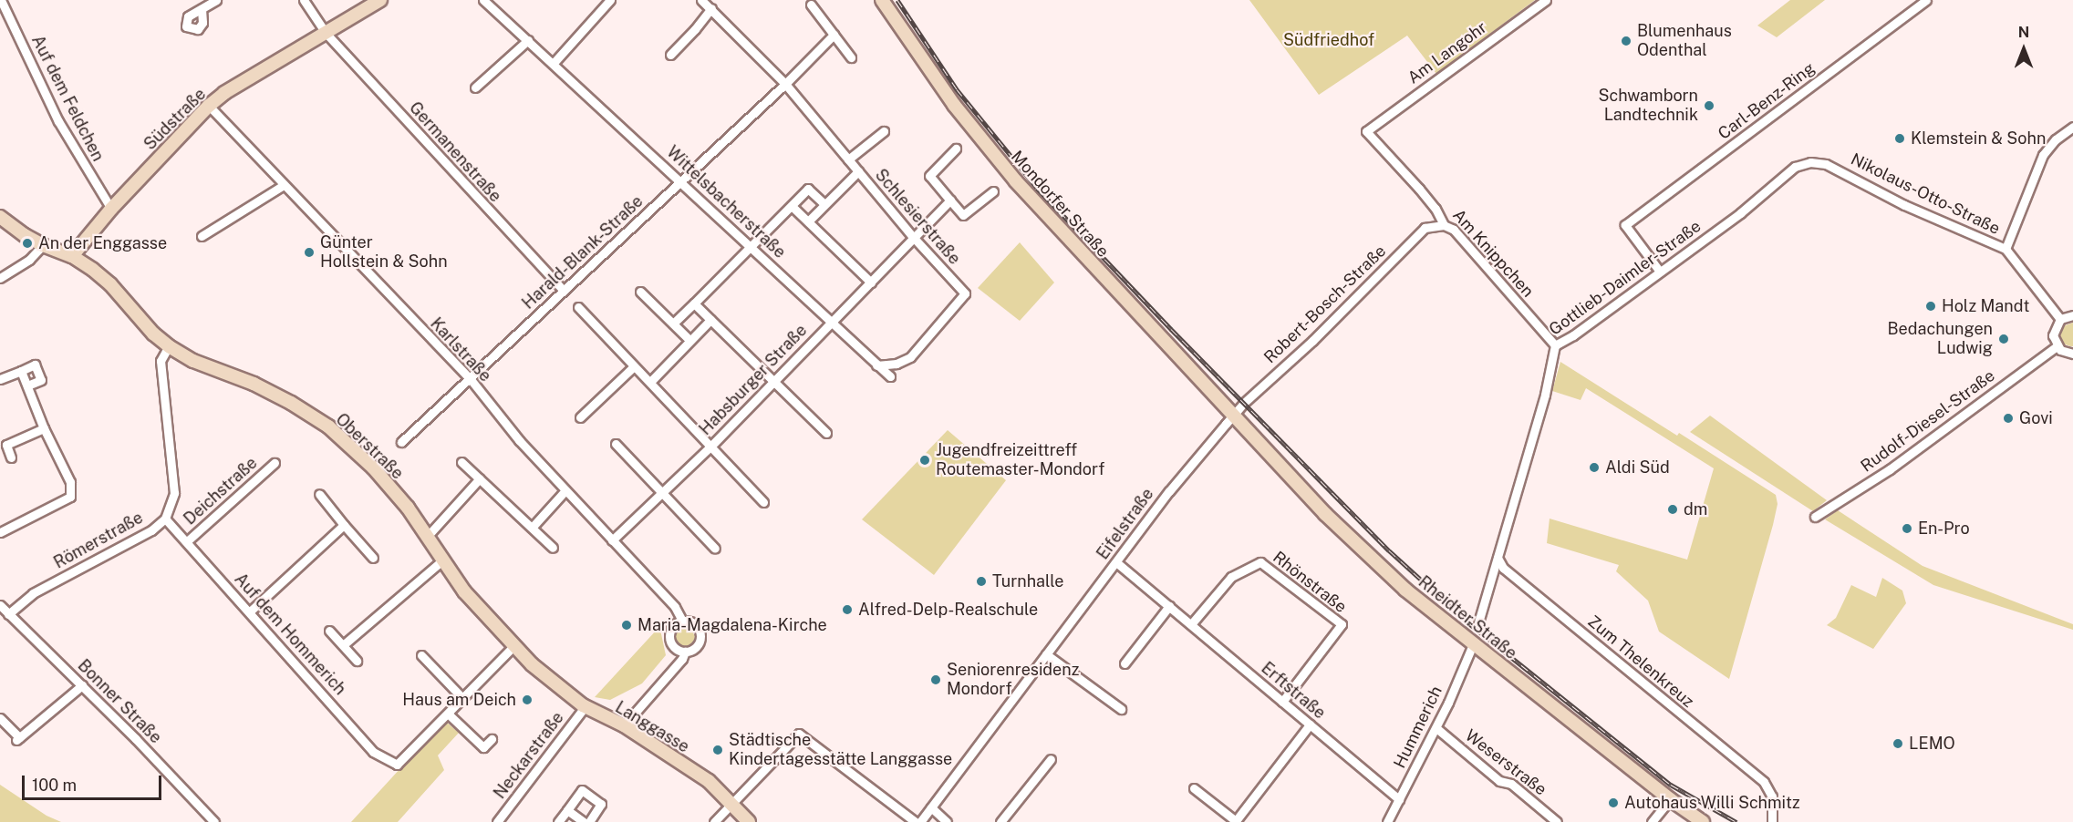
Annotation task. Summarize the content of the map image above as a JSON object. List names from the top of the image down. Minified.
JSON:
{"streets":{"street":["Am Langohr","Auf dem Feldchen","Carl-Benz-Ring","Südstraße","Germanenstraße","Nikolaus-Otto-Straße","Wittelsbacherstraße","Mondorfer Straße","Schlesierstraße","Harald-Blank-Straße","Am Knippchen","Gottlieb-Daimler-Straße","Robert-Bosch-Straße","Karlstraße","Habsburger Straße","Rudolf-Diesel-Straße","Oberstraße","Deichstraße","Eifelstraße","Römerstraße","Rhönstraße","Rheidter Straße","Auf dem Hommerich","Zum Thelenkreuz","Erftstraße","Bonner Straße","Langgasse","Hummerich","Neckarstraße","Weserstraße"]},"crossings":[["Am Langohr","Am Knippchen"],["Auf dem Feldchen","Südstraße"],["Carl-Benz-Ring","Gottlieb-Daimler-Straße"],["Südstraße","Germanenstraße"],["Südstraße","Karlstraße"],["Südstraße","Oberstraße"],["Germanenstraße","Harald-Blank-Straße"],["Nikolaus-Otto-Straße","Gottlieb-Daimler-Straße"],["Wittelsbacherstraße","Schlesierstraße"],["Wittelsbacherstraße","Harald-Blank-Straße"],["Wittelsbacherstraße","Habsburger Straße"],["Mondorfer Straße","Robert-Bosch-Straße"],["Mondorfer Straße","Eifelstraße"],["Mondorfer Straße","Rheidter Straße"],["Schlesierstraße","Harald-Blank-Straße"],["Schlesierstraße","Habsburger Straße"],["Harald-Blank-Straße","Karlstraße"],["Am Knippchen","Gottlieb-Daimler-Straße"],["Am Knippchen","Robert-Bosch-Straße"],["Gottlieb-Daimler-Straße","Zum Thelenkreuz"],["Robert-Bosch-Straße","Eifelstraße"],["Robert-Bosch-Straße","Rheidter Straße"],["Karlstraße","Habsburger Straße"],["Karlstraße","Langgasse"],["Oberstraße","Römerstraße"],["Oberstraße","Langgasse"],["Oberstraße","Neckarstraße"],["Deichstraße","Auf dem Hommerich"],["Eifelstraße","Rheidter Straße"],["Eifelstraße","Erftstraße"],["Römerstraße","Auf dem Hommerich"],["Römerstraße","Bonner Straße"],["Rhönstraße","Erftstraße"],["Rheidter Straße","Hummerich"],["Erftstraße","Hummerich"],["Langgasse","Neckarstraße"],["Hummerich","Weserstraße"]],"parks":["Südfriedhof"],"places":["Blumenhaus Odenthal","Schwamborn Landtechnik","Klemstein & Sohn","An der Enggasse","Günter Hollstein & Sohn","Holz Mandt","Bedachungen Ludwig","Govi","Jugendfreizeittreff Routemaster-Mondorf","Aldi Süd","dm","En-Pro","Turnhalle","Alfred-Delp-Realschule","Maria-Magdalena-Kirche","Seniorenresidenz Mondorf","Haus am Deich","LEMO","Städtische Kindertagesstätte Langgasse","Autohaus Willi Schmitz"],"scale_bar":"100 m","north":"top"}
